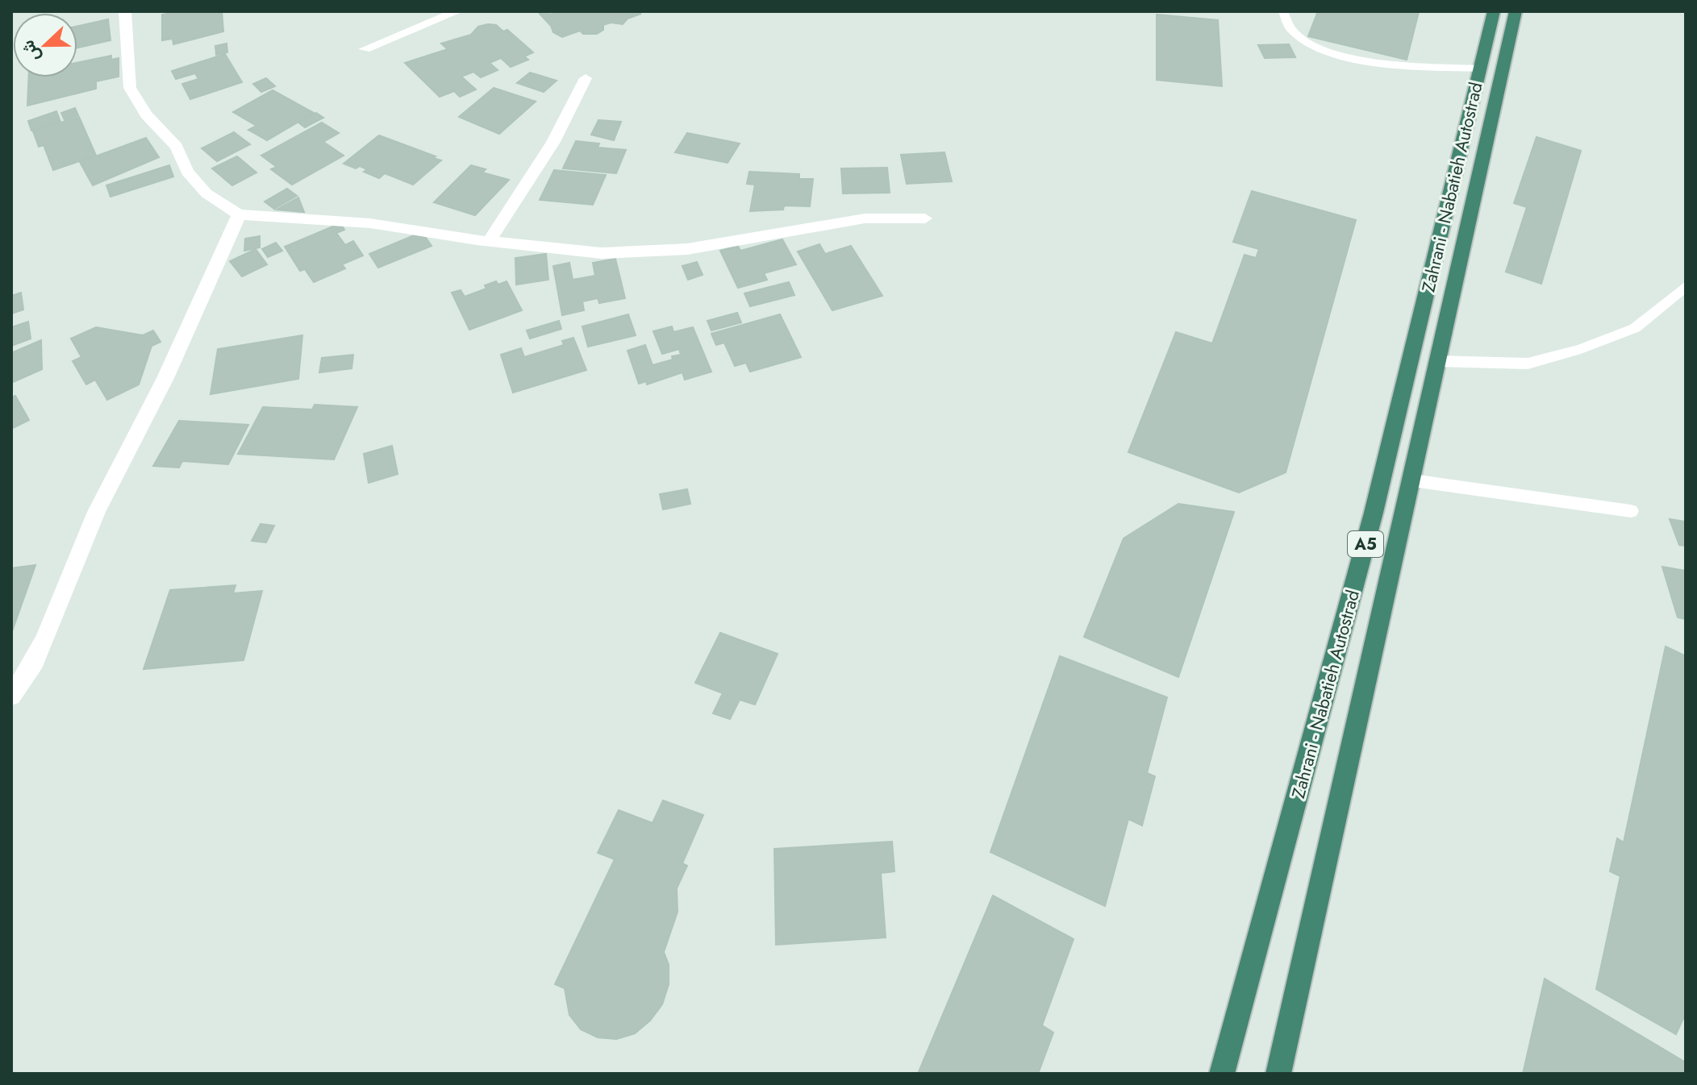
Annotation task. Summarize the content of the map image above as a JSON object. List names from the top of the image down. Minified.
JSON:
{"streets":{"highway":["Zahrani - Nabatieh Autostrad","A5"]},"north":"left"}
